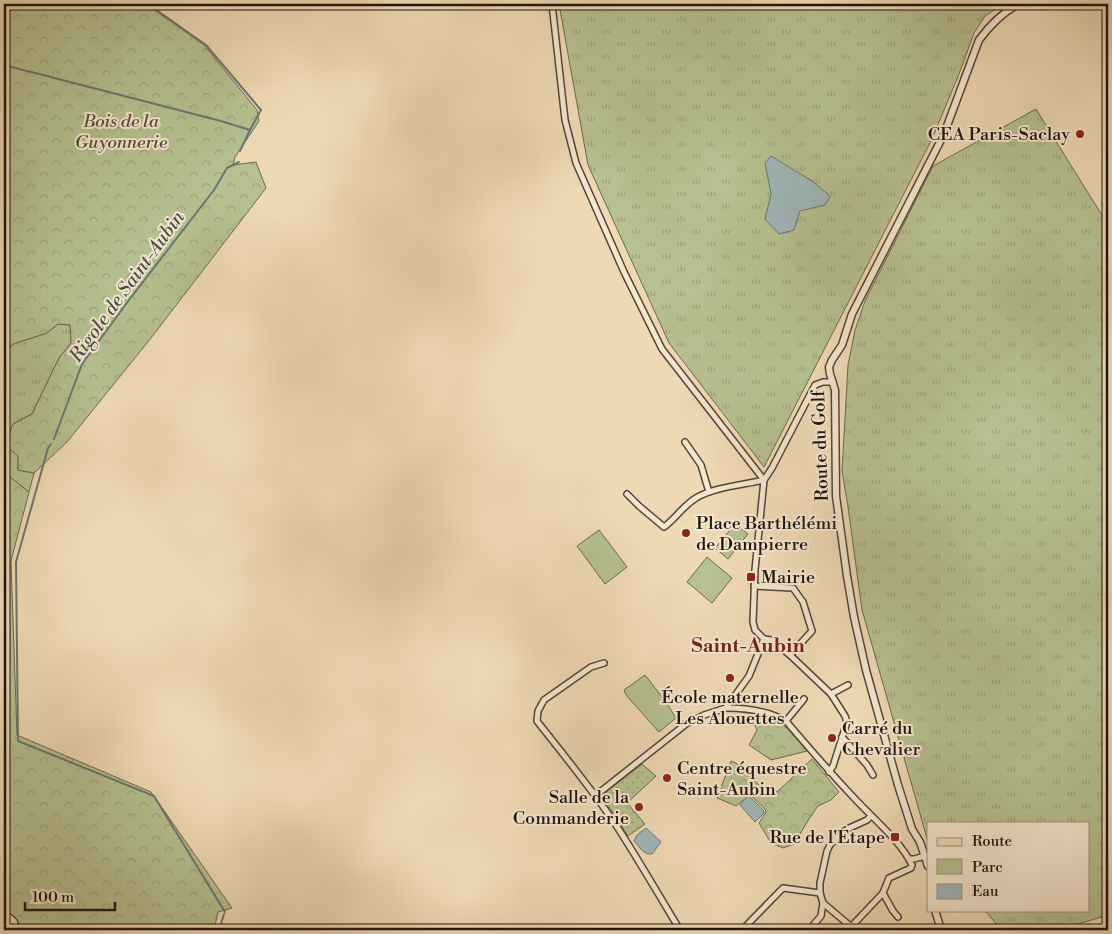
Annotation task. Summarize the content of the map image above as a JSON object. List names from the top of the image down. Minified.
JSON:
{"streets":{"street":["Route du Golf"]},"districts":["Saint-Aubin"],"water":["Rigole de Saint-Aubin"],"parks":["Bois de la Guyonnerie"],"places":{"other":["CEA Paris-Saclay","Place Barthélémi de Dampierre","École maternelle Les Alouettes","Carré du Chevalier","Centre équestre Saint-Aubin","Salle de la Commanderie"],"transit":["Mairie","Rue de l'Étape"]},"legend":["Route","Parc","Eau"],"scale_bar":"100 m"}
